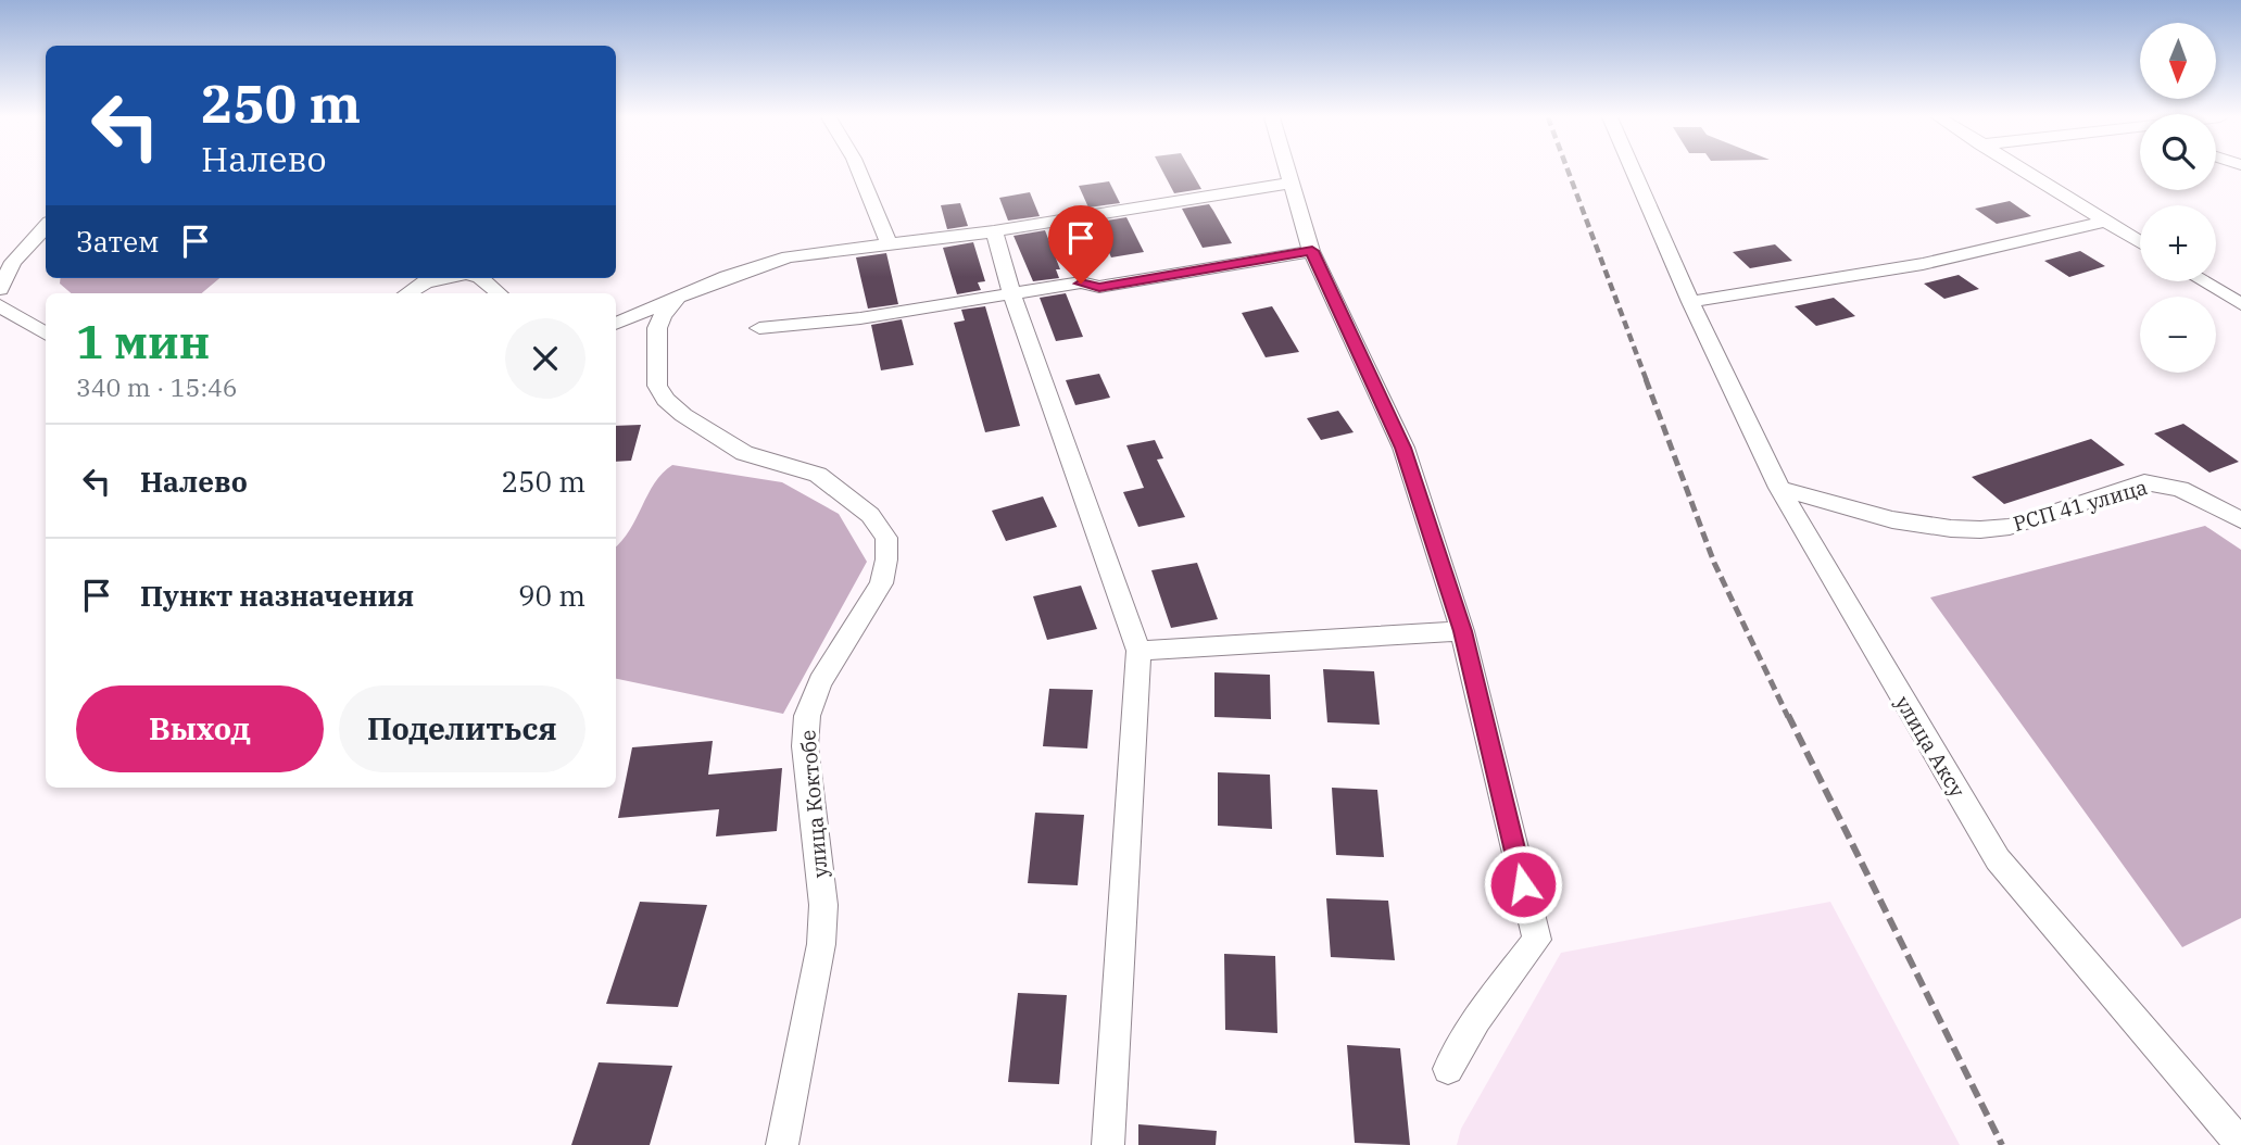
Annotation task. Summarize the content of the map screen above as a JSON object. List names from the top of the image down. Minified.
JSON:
{"streets":{"street":["РСП 41 улица","улица Аксу","улица Коктобе"]},"crossings":[["РСП 41 улица","улица Аксу"]],"north":"bottom","page":{"map_buttons":["+","−"],"turn":["250 m","Налево"],"then":"Затем","heading":["1 мин","340 m · 15:46"],"list":[{"name":"Налево","value":"250 m"},{"name":"Пункт назначения","value":"90 m"}],"buttons":["Выход","Поделиться"]}}
